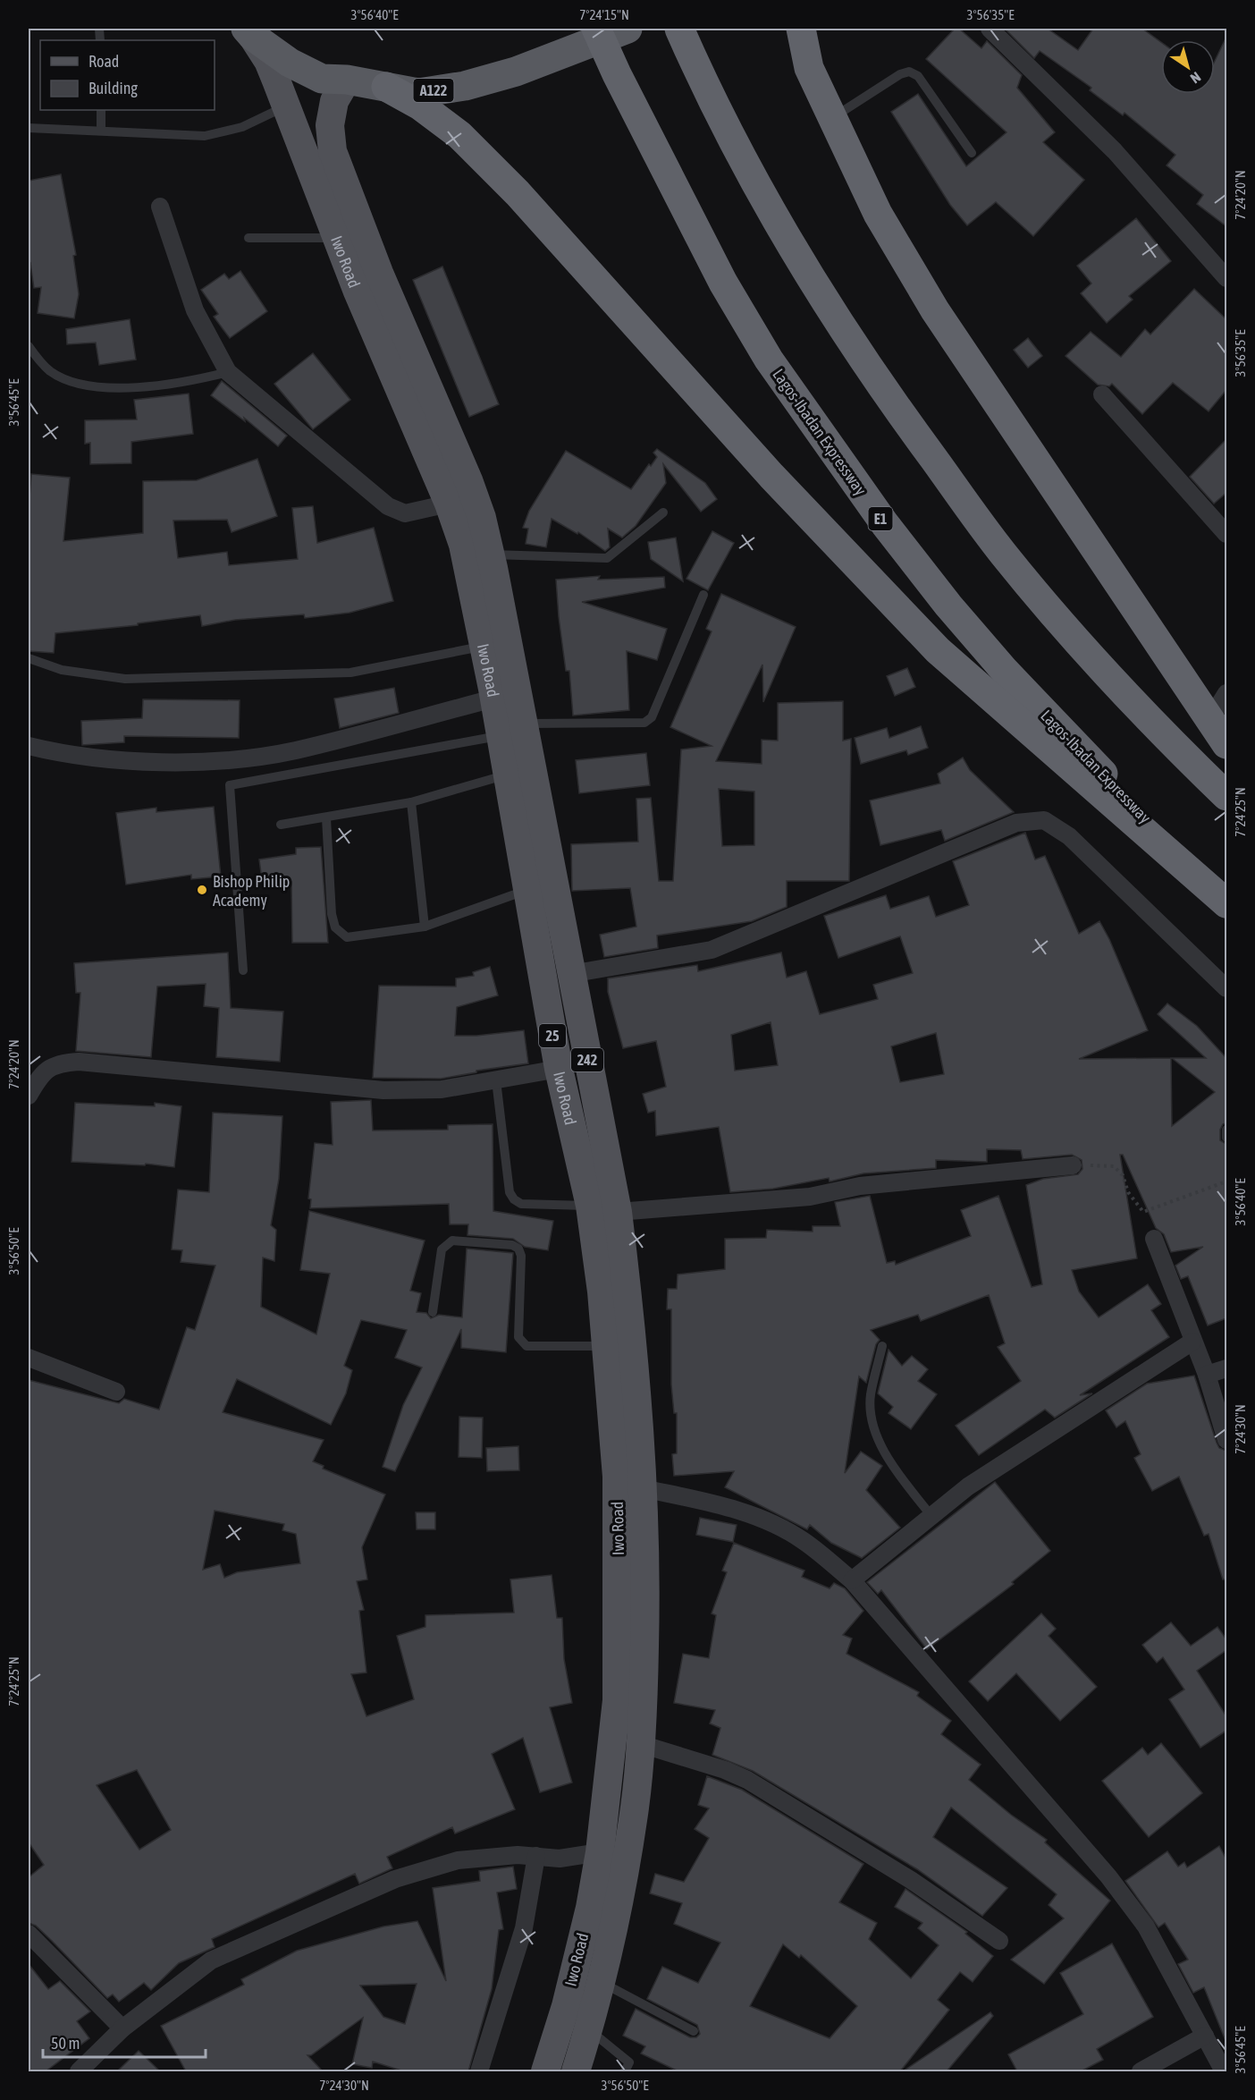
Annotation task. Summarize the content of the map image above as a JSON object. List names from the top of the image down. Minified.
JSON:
{"streets":{"highway":["A122","Lagos-Ibadan Expressway","E1"],"main road":["Iwo Road","25","242"]},"crossings":[["A122","Iwo Road"]],"places":["Bishop Philip Academy"],"legend":["Road","Building"],"scale_bar":"50 m","north":"bottom right","coordinates":["3°56'40\"E","7°24'15\"N","3°56'35\"E","7°24'20\"N","3°56'45\"E","7°24'25\"N","3°56'50\"E","7°24'30\"N"]}
